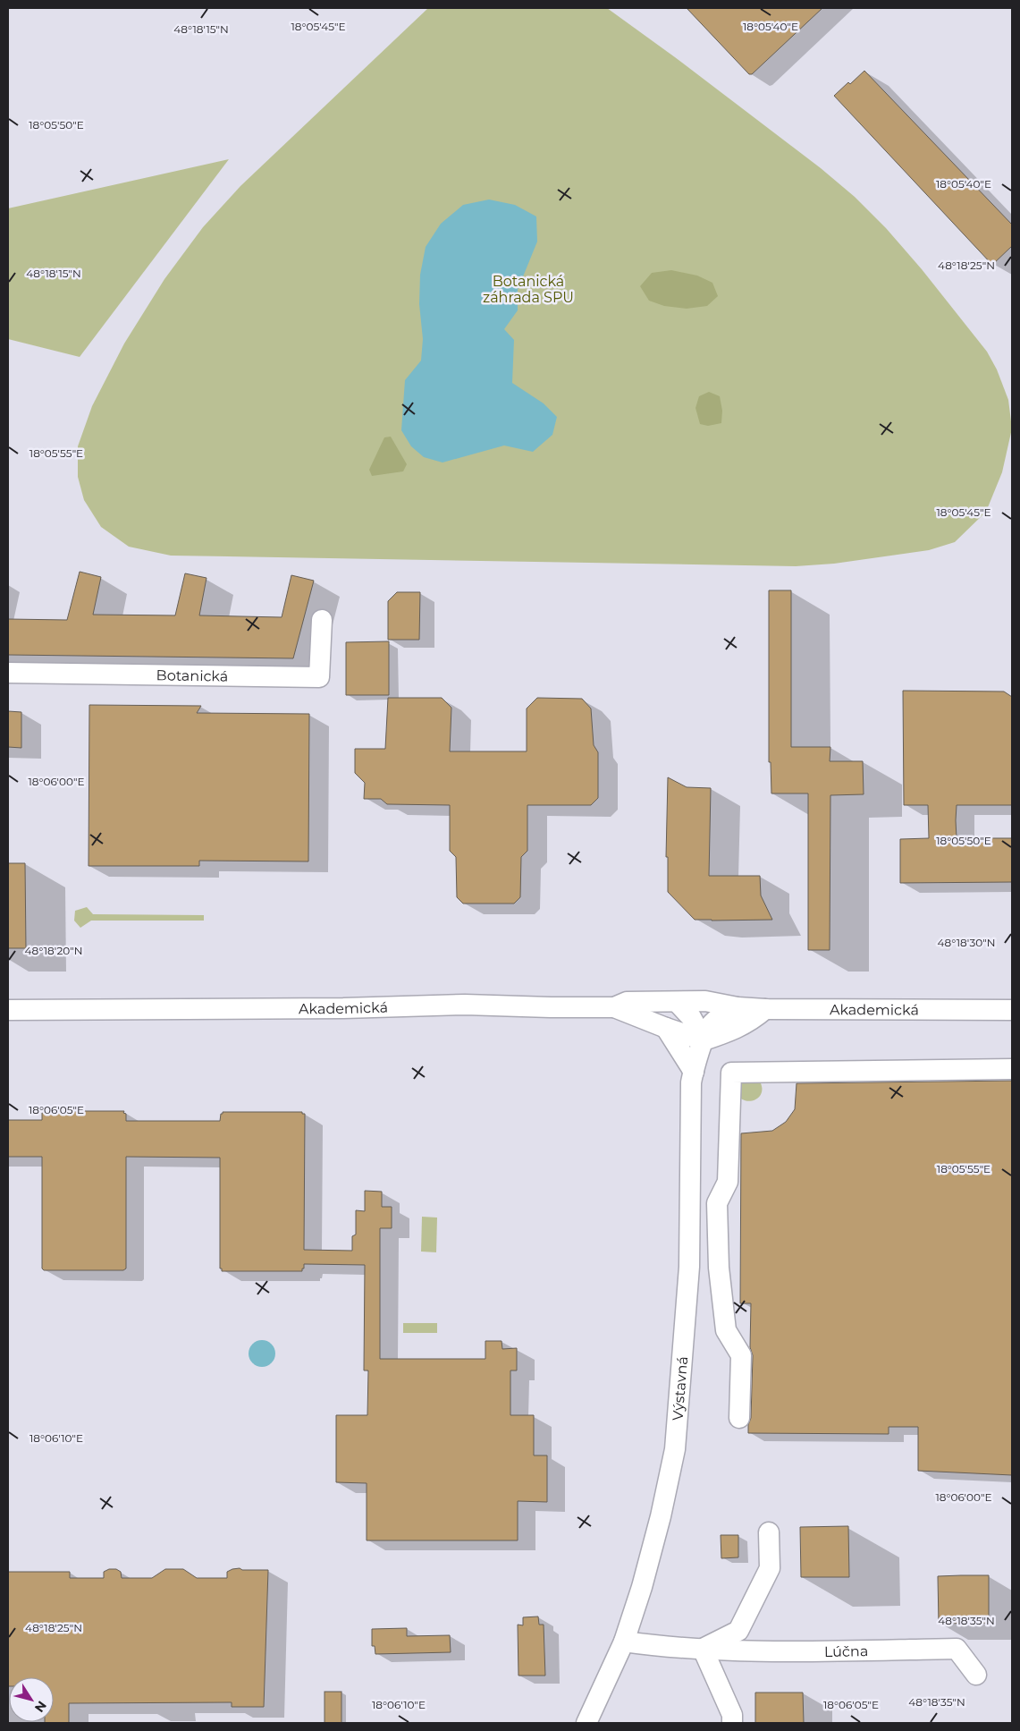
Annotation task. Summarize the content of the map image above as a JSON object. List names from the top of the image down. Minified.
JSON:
{"streets":{"street":["Botanická","Akademická","Výstavná","Lúčna"]},"crossings":[["Akademická","Výstavná"],["Výstavná","Lúčna"]],"parks":["Botanická záhrada SPU"],"north":"bottom right","coordinates":["18°05'45\"E","18°05'40\"E","48°18'15\"N","18°05'50\"E","48°18'25\"N","18°05'55\"E","18°06'00\"E","48°18'30\"N","48°18'20\"N","18°06'05\"E","18°06'10\"E","48°18'35\"N"]}
